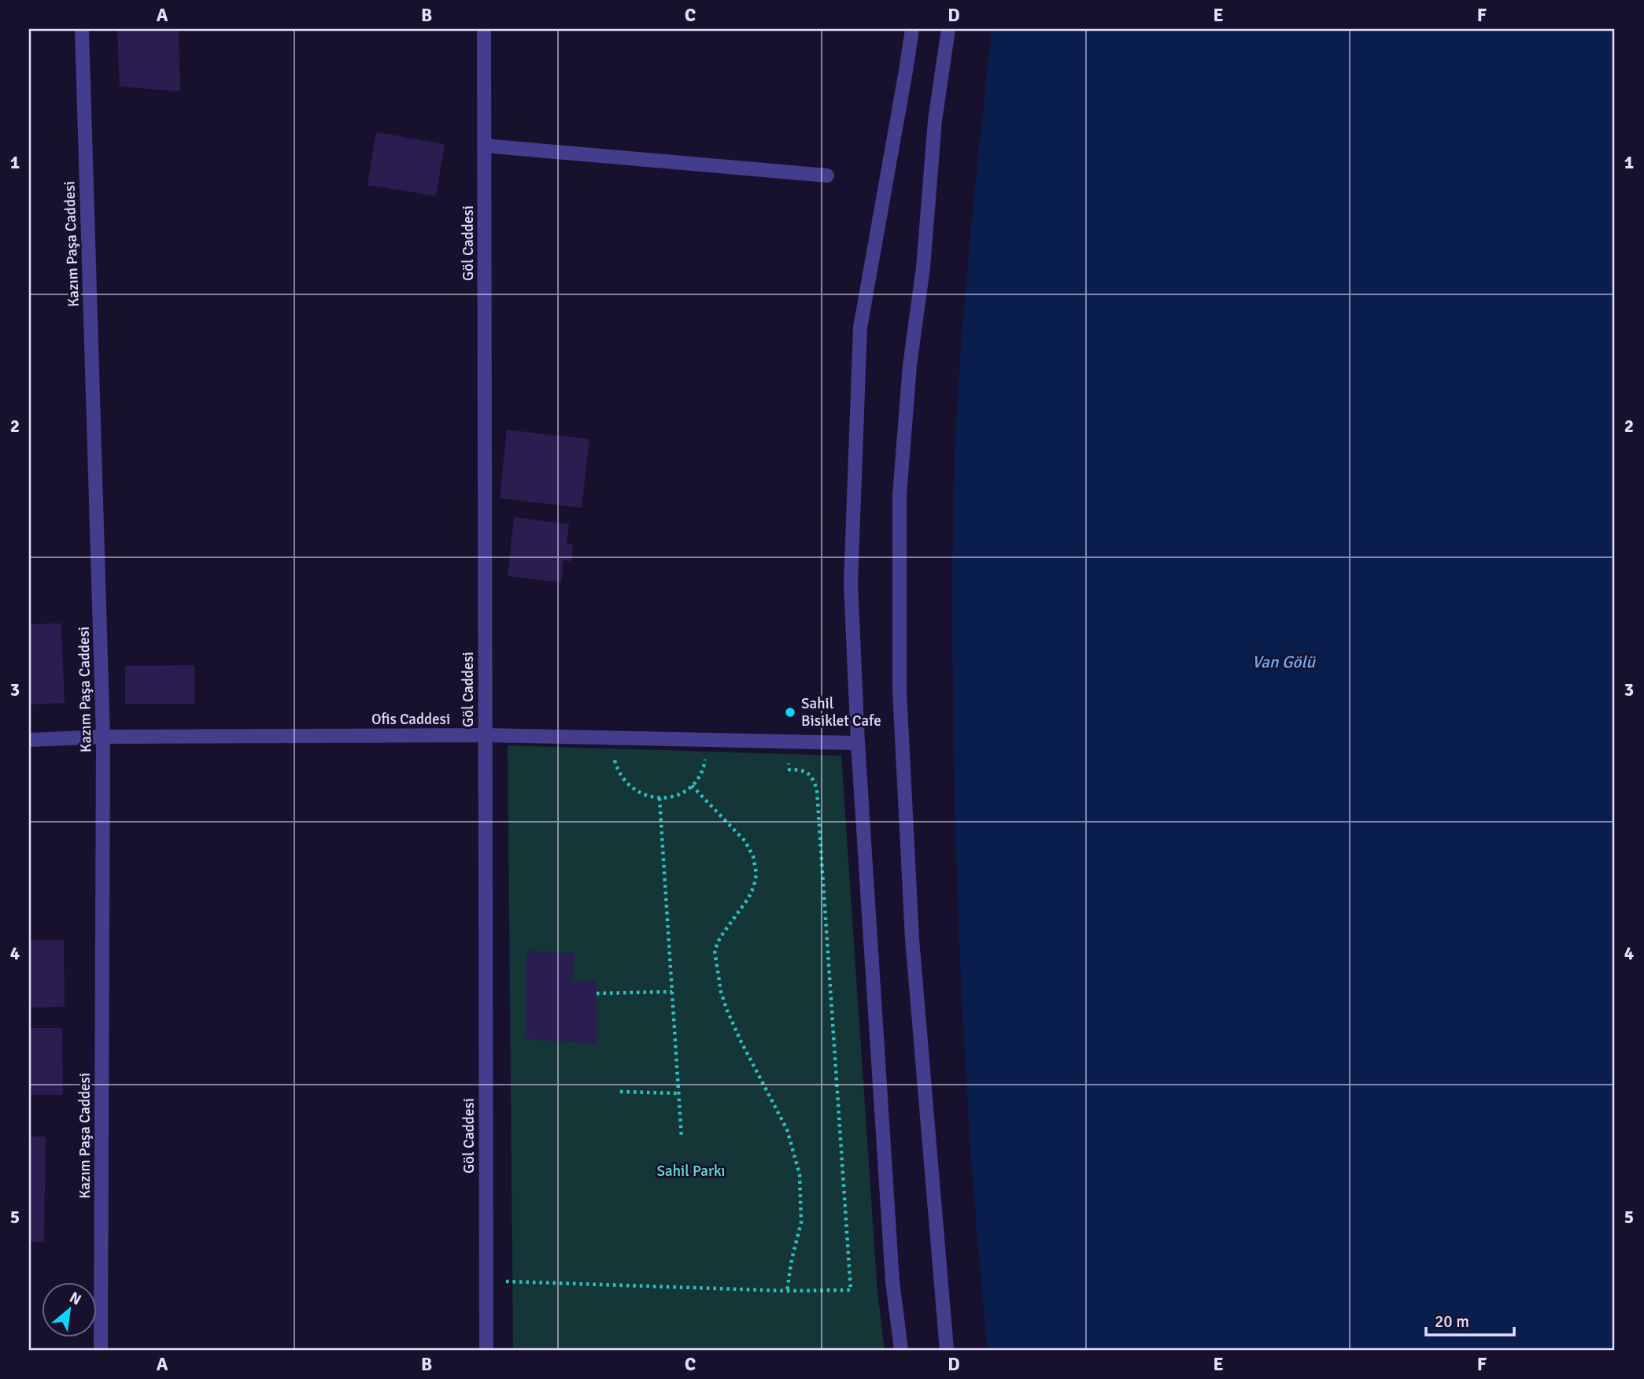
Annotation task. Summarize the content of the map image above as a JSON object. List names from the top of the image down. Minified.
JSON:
{"streets":{"street":["Göl Caddesi","Kazım Paşa Caddesi","Ofis Caddesi"]},"crossings":[["Göl Caddesi","Ofis Caddesi"],["Kazım Paşa Caddesi","Ofis Caddesi"]],"water":["Van Gölü"],"parks":["Sahil Parkı"],"places":["Sahil Bisiklet Cafe"],"scale_bar":"20 m","north":"top right","grid":{"columns":["A","B","C","D","E","F"],"rows":["1","2","3","4","5"]}}
